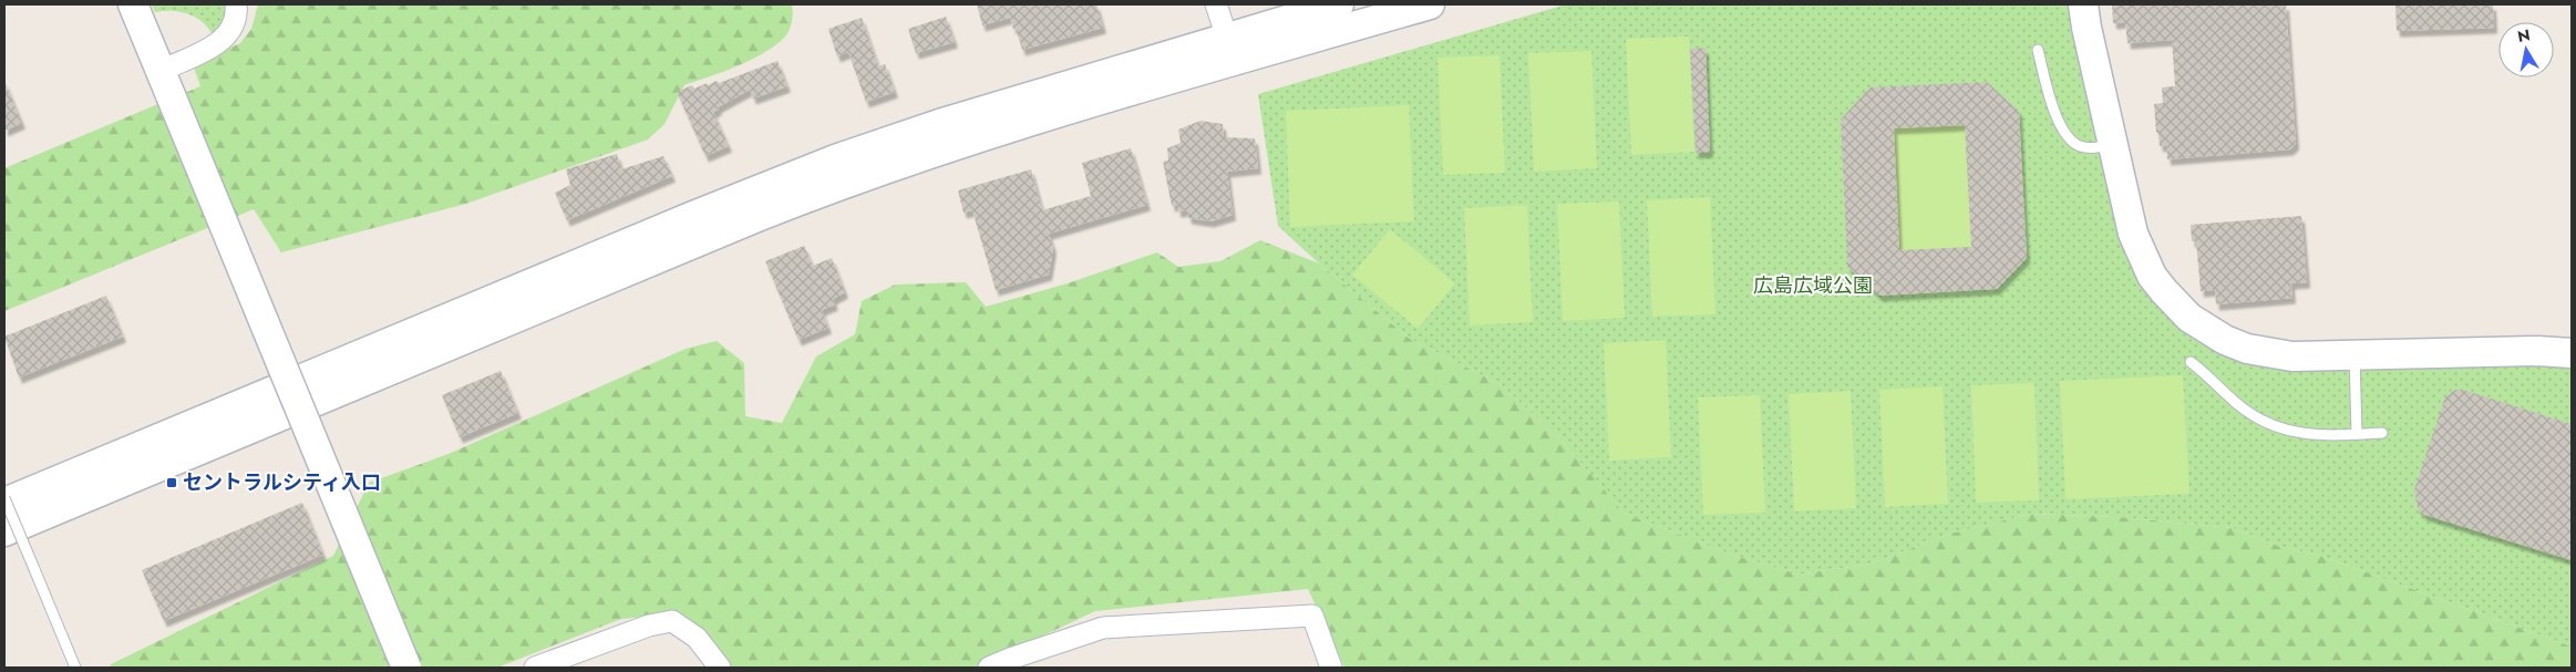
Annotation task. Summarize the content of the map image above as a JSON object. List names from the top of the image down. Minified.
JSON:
{"parks":["広島広域公園"],"places":{"transit":["セントラルシティ入口"]},"north":"top"}
